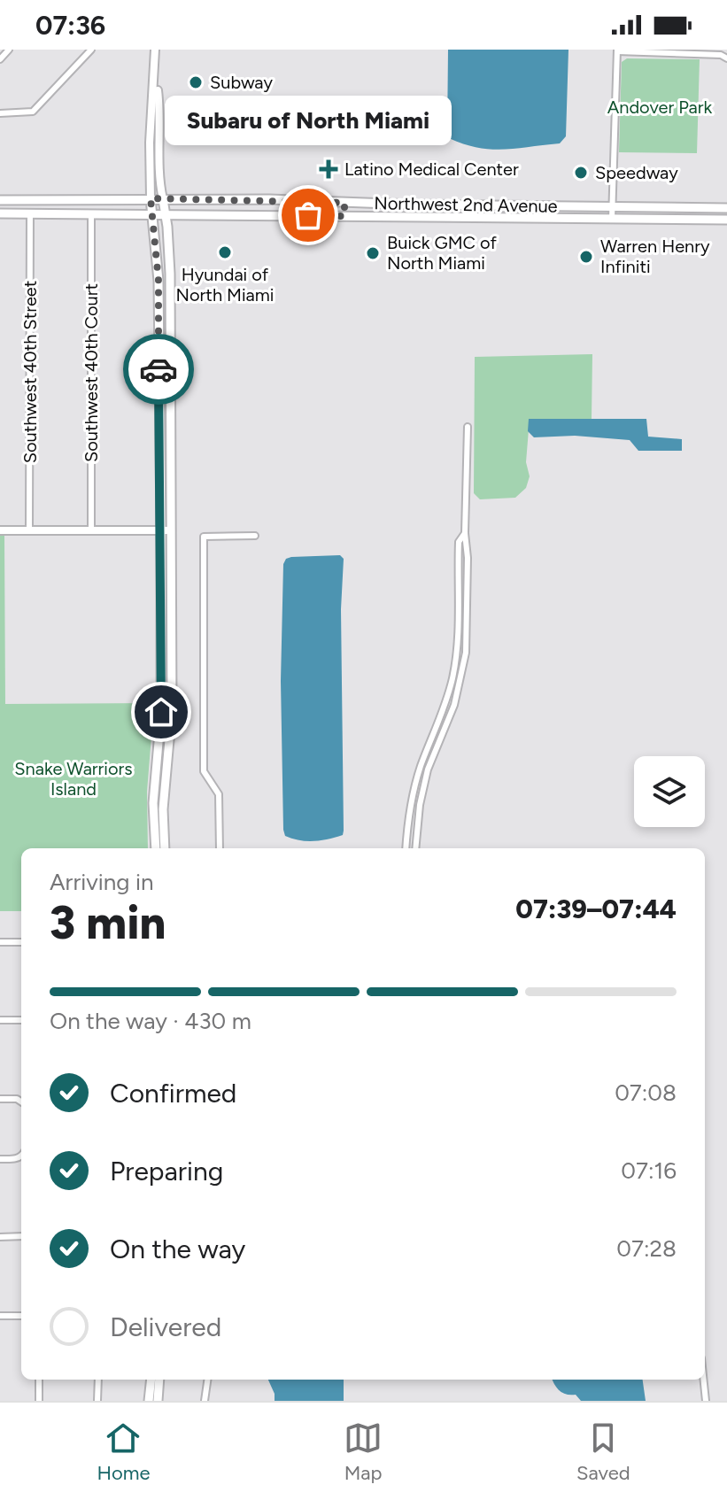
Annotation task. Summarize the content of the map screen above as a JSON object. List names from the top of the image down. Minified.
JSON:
{"streets":{"main road":["Northwest 2nd Avenue"],"street":["Southwest 40th Street","Southwest 40th Court"]},"crossings":[["Northwest 2nd Avenue","Southwest 40th Street"],["Northwest 2nd Avenue","Southwest 40th Court"]],"parks":["Andover Park","Snake Warriors Island"],"places":{"other":["Subway","Speedway","Subaru of North Miami","Hyundai of North Miami","Buick GMC of North Miami","Warren Henry Infiniti"],"health":["Latino Medical Center"]},"page":{"status":"07:36","bubble":"Subaru of North Miami","heading":["3 min","Arriving in","07:39–07:44"],"bar":"On the way · 430 m","list":[["Confirmed","07:08"],["Preparing","07:16"],["On the way","07:28"],"Delivered"],"tabs":["Home","Map","Saved"]}}
